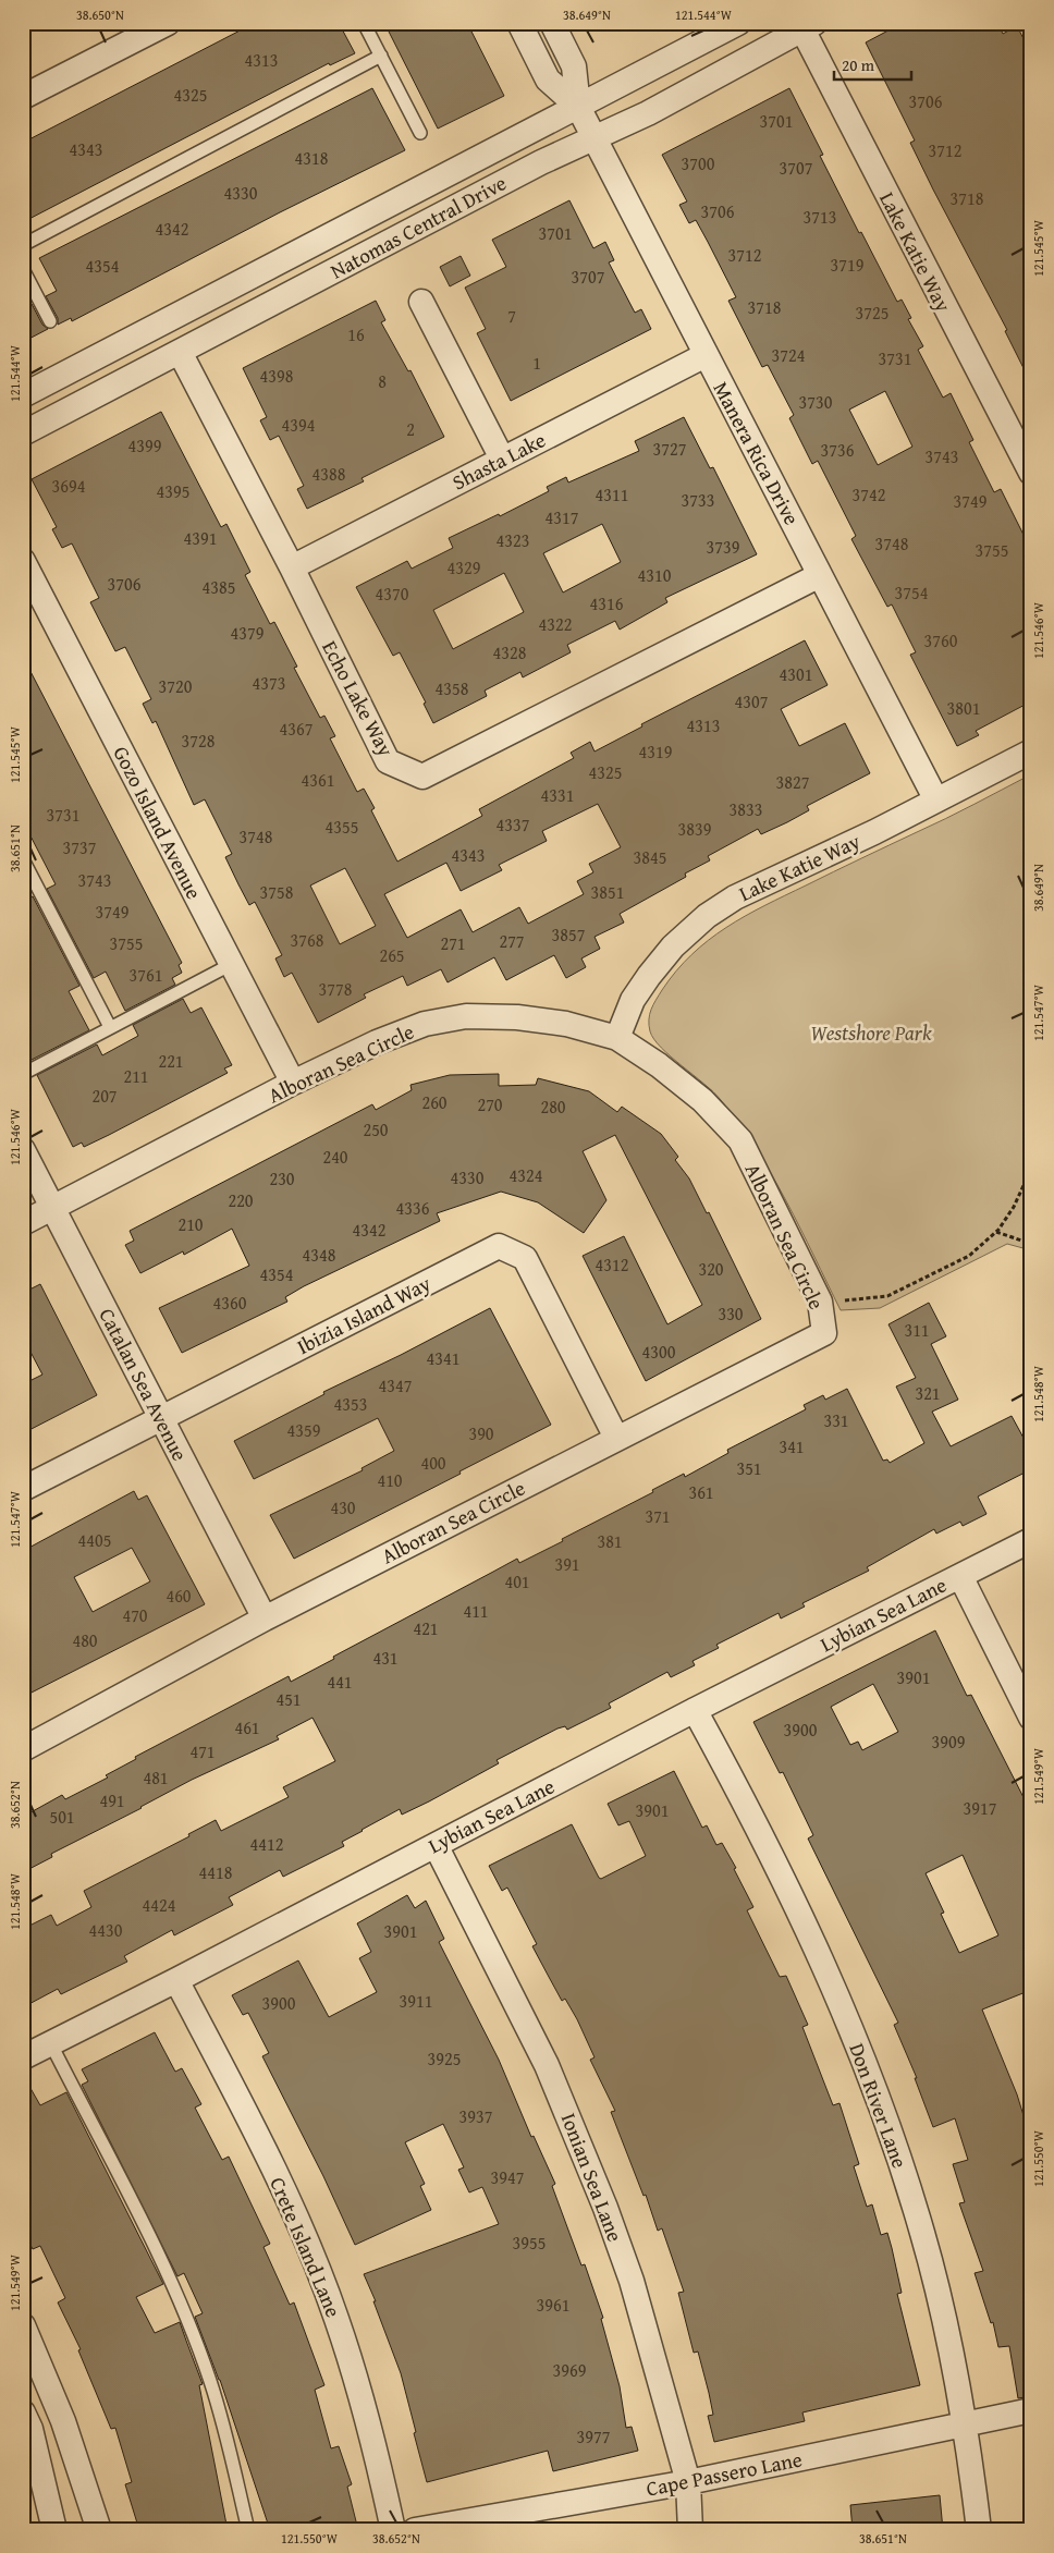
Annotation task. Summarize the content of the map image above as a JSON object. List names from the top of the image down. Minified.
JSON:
{"streets":{"street":["Natomas Central Drive","Lake Katie Way","Manera Rica Drive","Shasta Lake","Echo Lake Way","Gozo Island Avenue","Alboran Sea Circle","Ibizia Island Way","Catalan Sea Avenue","Lybian Sea Lane","Don River Lane","Ionian Sea Lane","Crete Island Lane","Cape Passero Lane"]},"crossings":[["Natomas Central Drive","Lake Katie Way"],["Natomas Central Drive","Manera Rica Drive"],["Natomas Central Drive","Echo Lake Way"],["Lake Katie Way","Manera Rica Drive"],["Lake Katie Way","Alboran Sea Circle"],["Manera Rica Drive","Shasta Lake"],["Manera Rica Drive","Echo Lake Way"],["Shasta Lake","Echo Lake Way"],["Gozo Island Avenue","Alboran Sea Circle"],["Alboran Sea Circle","Ibizia Island Way"],["Alboran Sea Circle","Catalan Sea Avenue"],["Ibizia Island Way","Catalan Sea Avenue"],["Lybian Sea Lane","Don River Lane"],["Lybian Sea Lane","Ionian Sea Lane"],["Lybian Sea Lane","Crete Island Lane"],["Don River Lane","Cape Passero Lane"],["Ionian Sea Lane","Cape Passero Lane"]],"parks":["Westshore Park"],"house_numbers":["4313","4325","3706","3701","4343","3712","4318","3700","3707","4330","3718","3706","3713","4342","3701","3712","3719","4354","3707","3718","3725","7","16","3724","3731","1","4398","8","3730","4394","2","4399","3727","3736","3743","4388","3694","4395","4311","3742","3733","3749","4317","4391","4323","3748","3739","3755","4329","4310","3706","4385","3754","4370","4316","4322","4379","3760","4328","4301","4373","3720","4358","4307","3801","4313","4367","3728","4319","4325","4361","3827","4331","3833","3731","4337","4355","3839","3748","3737","4343","3845","3743","3758","3851","3749","3857","3768","277","3755","271","265","3761","3778","221","211","207","260","270","280","250","240","4324","4330","230","220","4336","210","4342","4348","4312","320","4354","4360","330","311","4300","4341","4347","321","4353","331","4359","390","341","400","351","410","361","430","371","4405","381","391","401","460","411","470","421","480","431","3901","441","451","461","3900","3909","471","481","491","3917","3901","501","4412","4418","4424","4430","3901","3911","3900","3925","3937","3947","3955","3961","3969","3977"],"scale_bar":"20 m","coordinates":["38.650°N","38.649°N","121.544°W","121.545°W","121.546°W","38.651°N","121.547°W","121.548°W","121.549°W","38.652°N","121.550°W"]}
